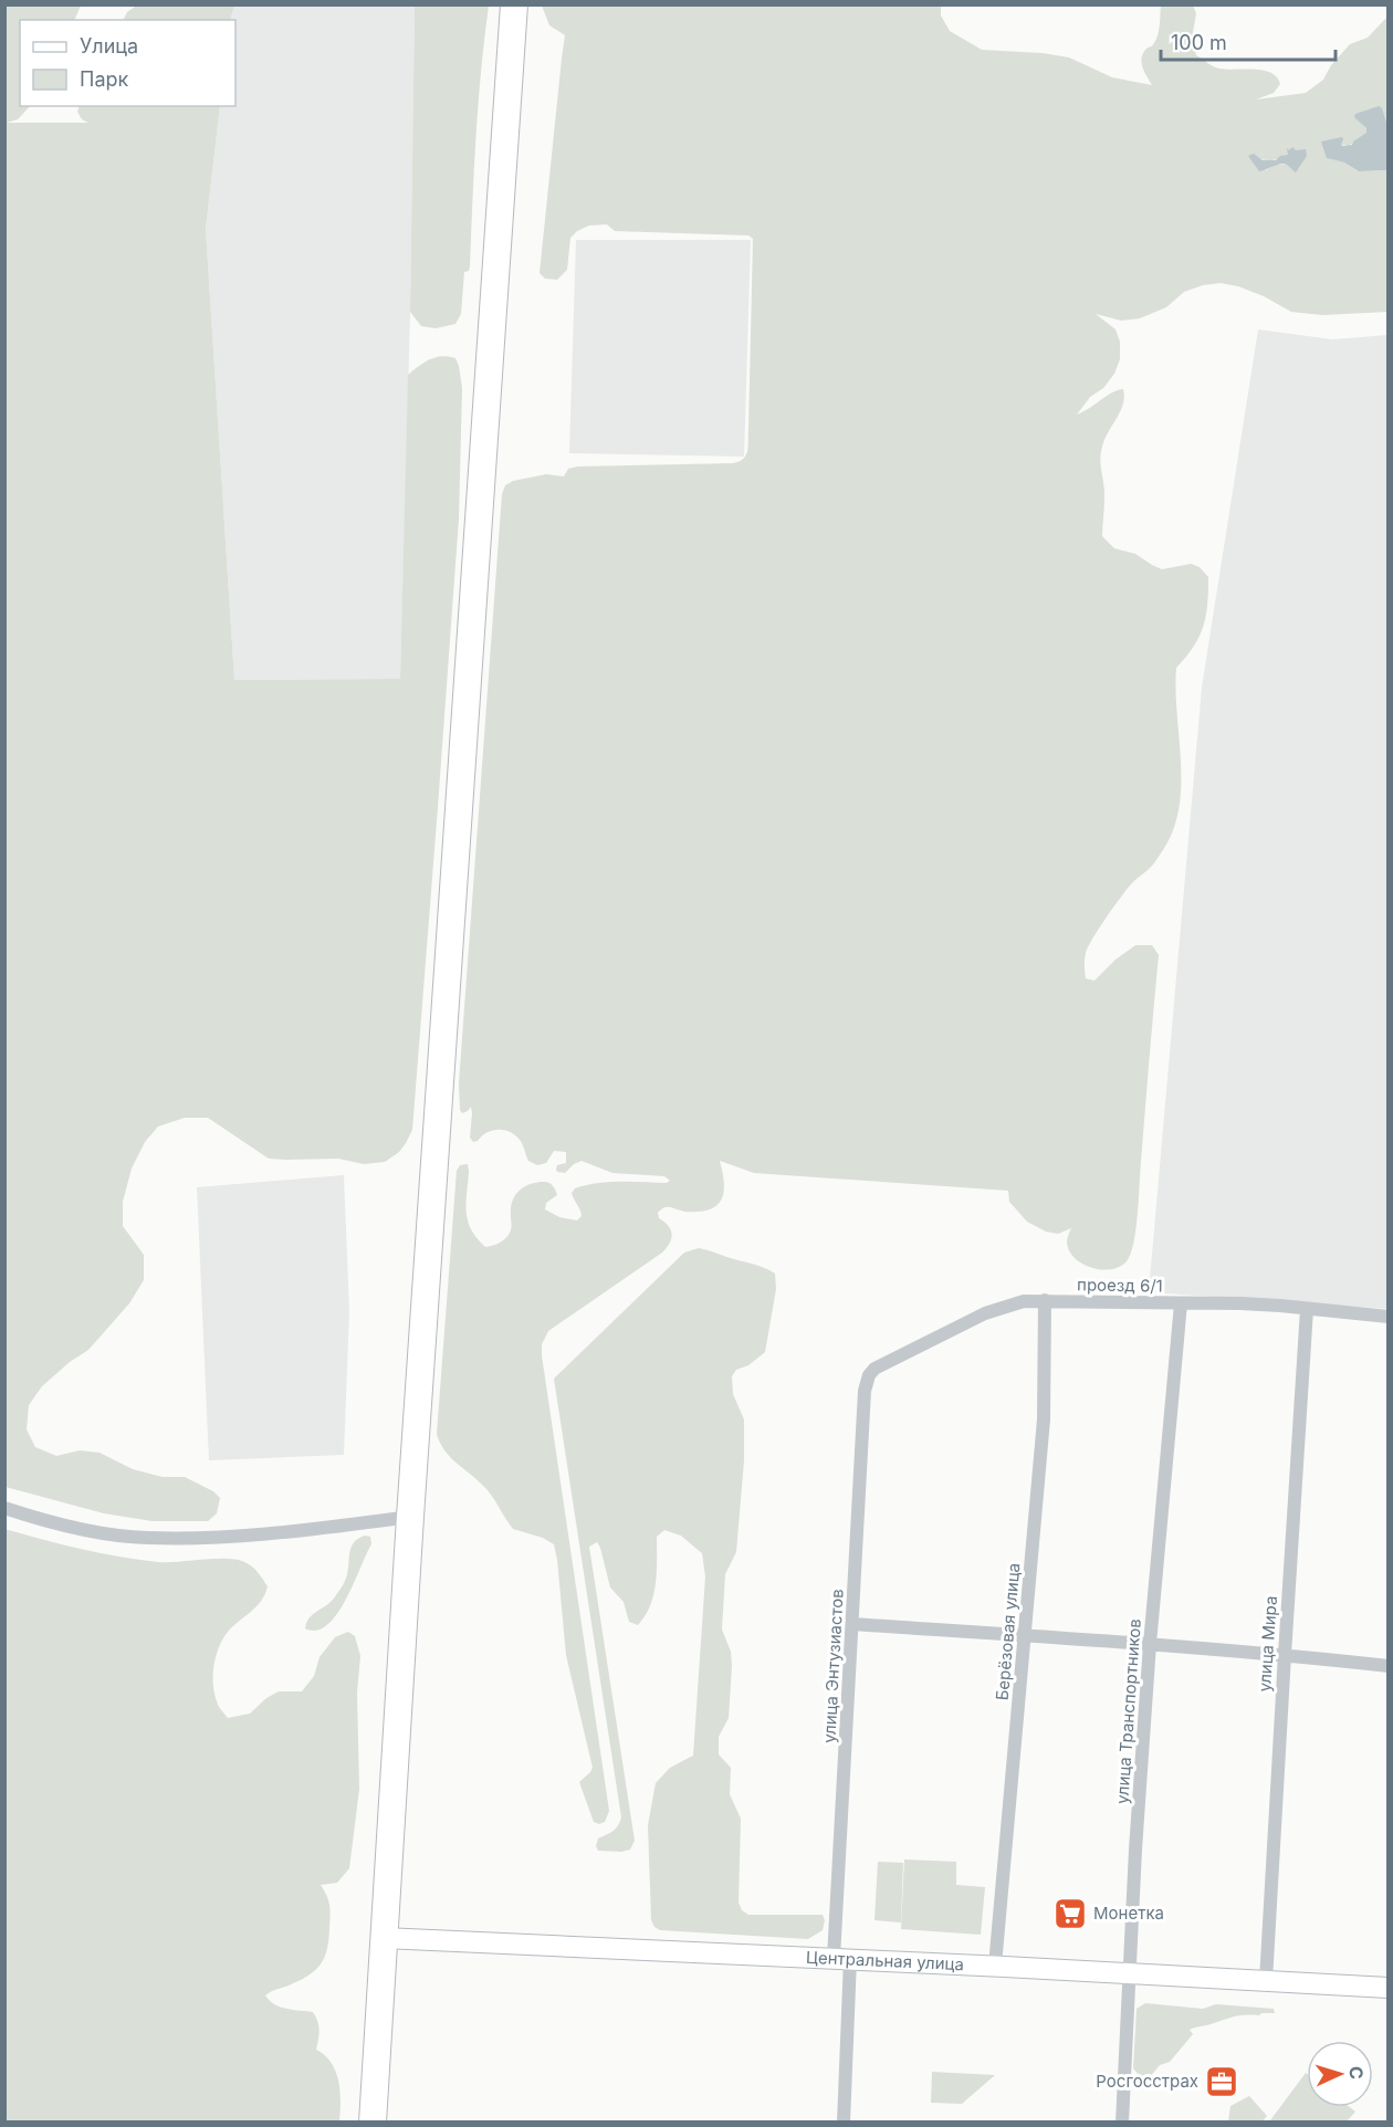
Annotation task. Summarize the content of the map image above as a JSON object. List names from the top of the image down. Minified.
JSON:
{"streets":{"street":["проезд 6/1","Берёзовая улица","улица Мира","улица Энтузиастов","улица Транспортников","Центральная улица"]},"crossings":[["проезд 6/1","Берёзовая улица"],["проезд 6/1","улица Мира"],["проезд 6/1","улица Энтузиастов"],["проезд 6/1","улица Транспортников"],["Берёзовая улица","Центральная улица"],["улица Мира","Центральная улица"],["улица Энтузиастов","Центральная улица"],["улица Транспортников","Центральная улица"]],"places":{"supermarket":["Монетка"],"office":["Росгосстрах"]},"legend":["Улица","Парк"],"scale_bar":"100 m","north":"right"}
